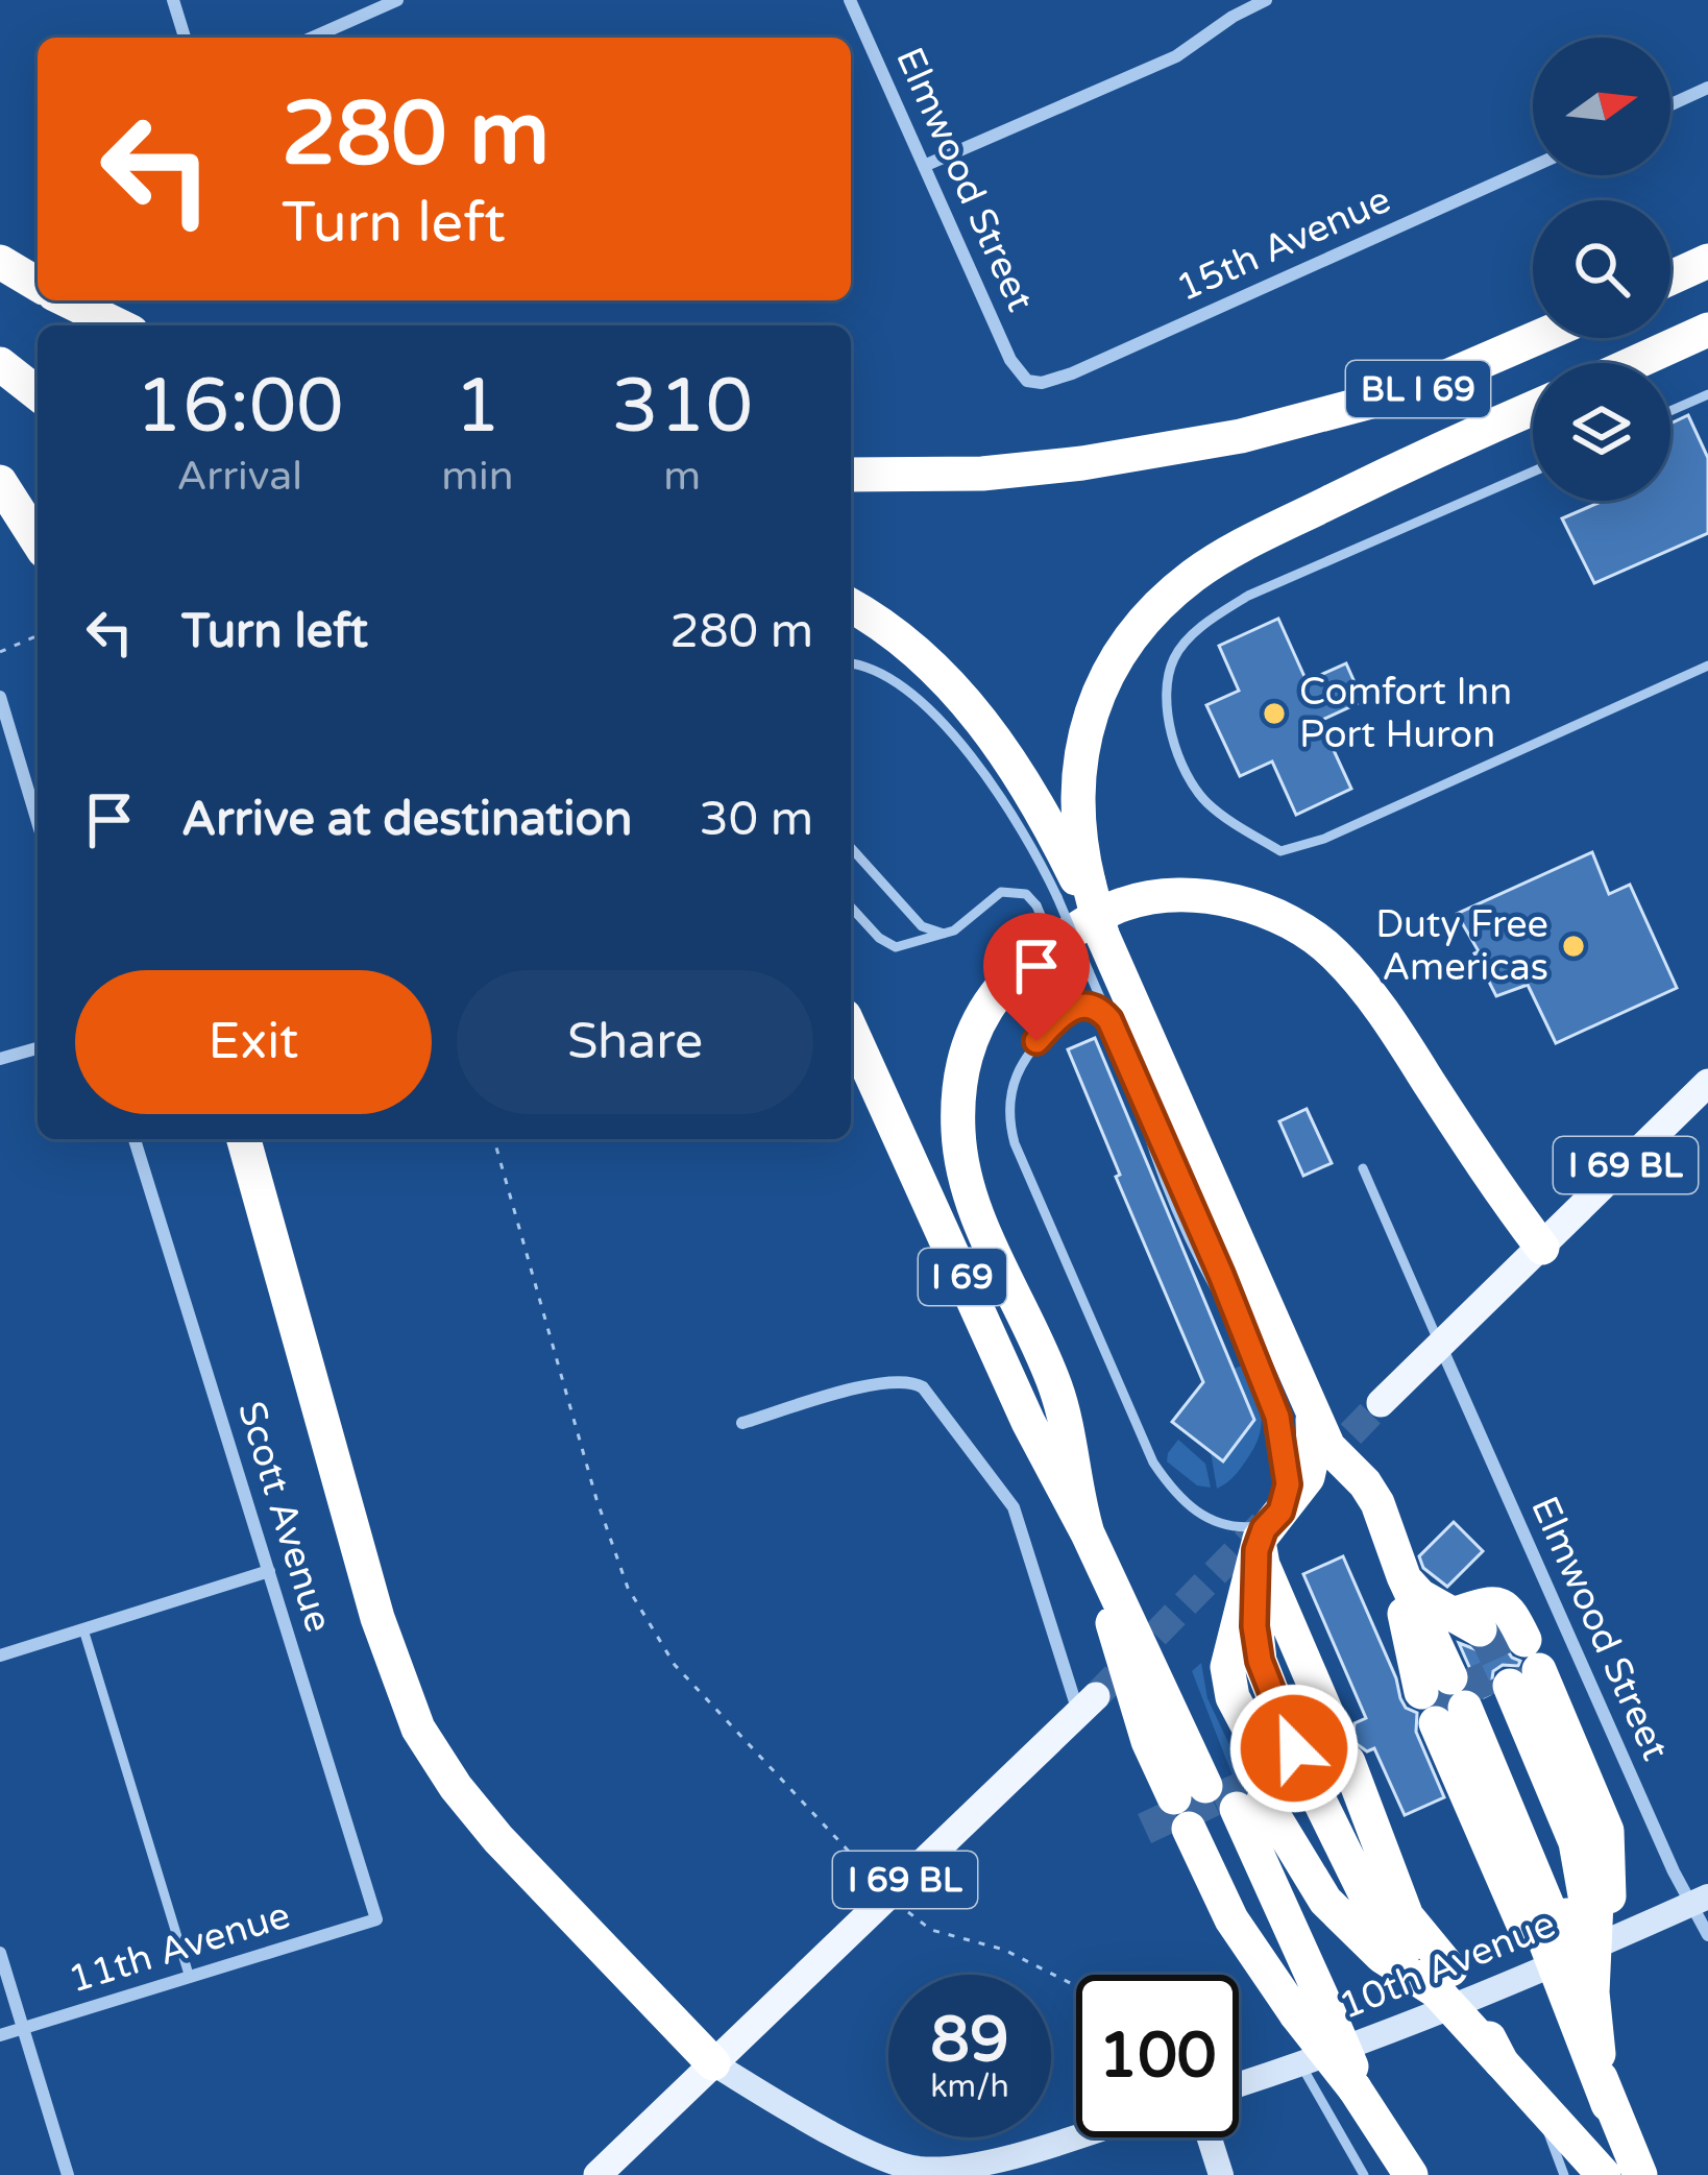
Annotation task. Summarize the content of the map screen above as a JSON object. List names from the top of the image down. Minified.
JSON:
{"streets":{"highway":["BL I 69","I 69"],"main road":["I 69 BL"],"street":["Elmwood Street","15th Avenue","Scott Avenue","11th Avenue","10th Avenue"]},"crossings":[["Elmwood Street","15th Avenue"],["Elmwood Street","I 69 BL"],["Elmwood Street","10th Avenue"],["Scott Avenue","11th Avenue"]],"places":["Comfort Inn Port Huron","Duty Free Americas"],"north":"right","page":{"turn":["280 m","Turn left"],"eta":["16:00","Arrival","1","min","310","m"],"list":[{"name":"Turn left","value":"280 m"},{"name":"Arrive at destination","value":"30 m"}],"buttons":["Exit","Share"],"speed":"89 km/h","limit":"100"}}
